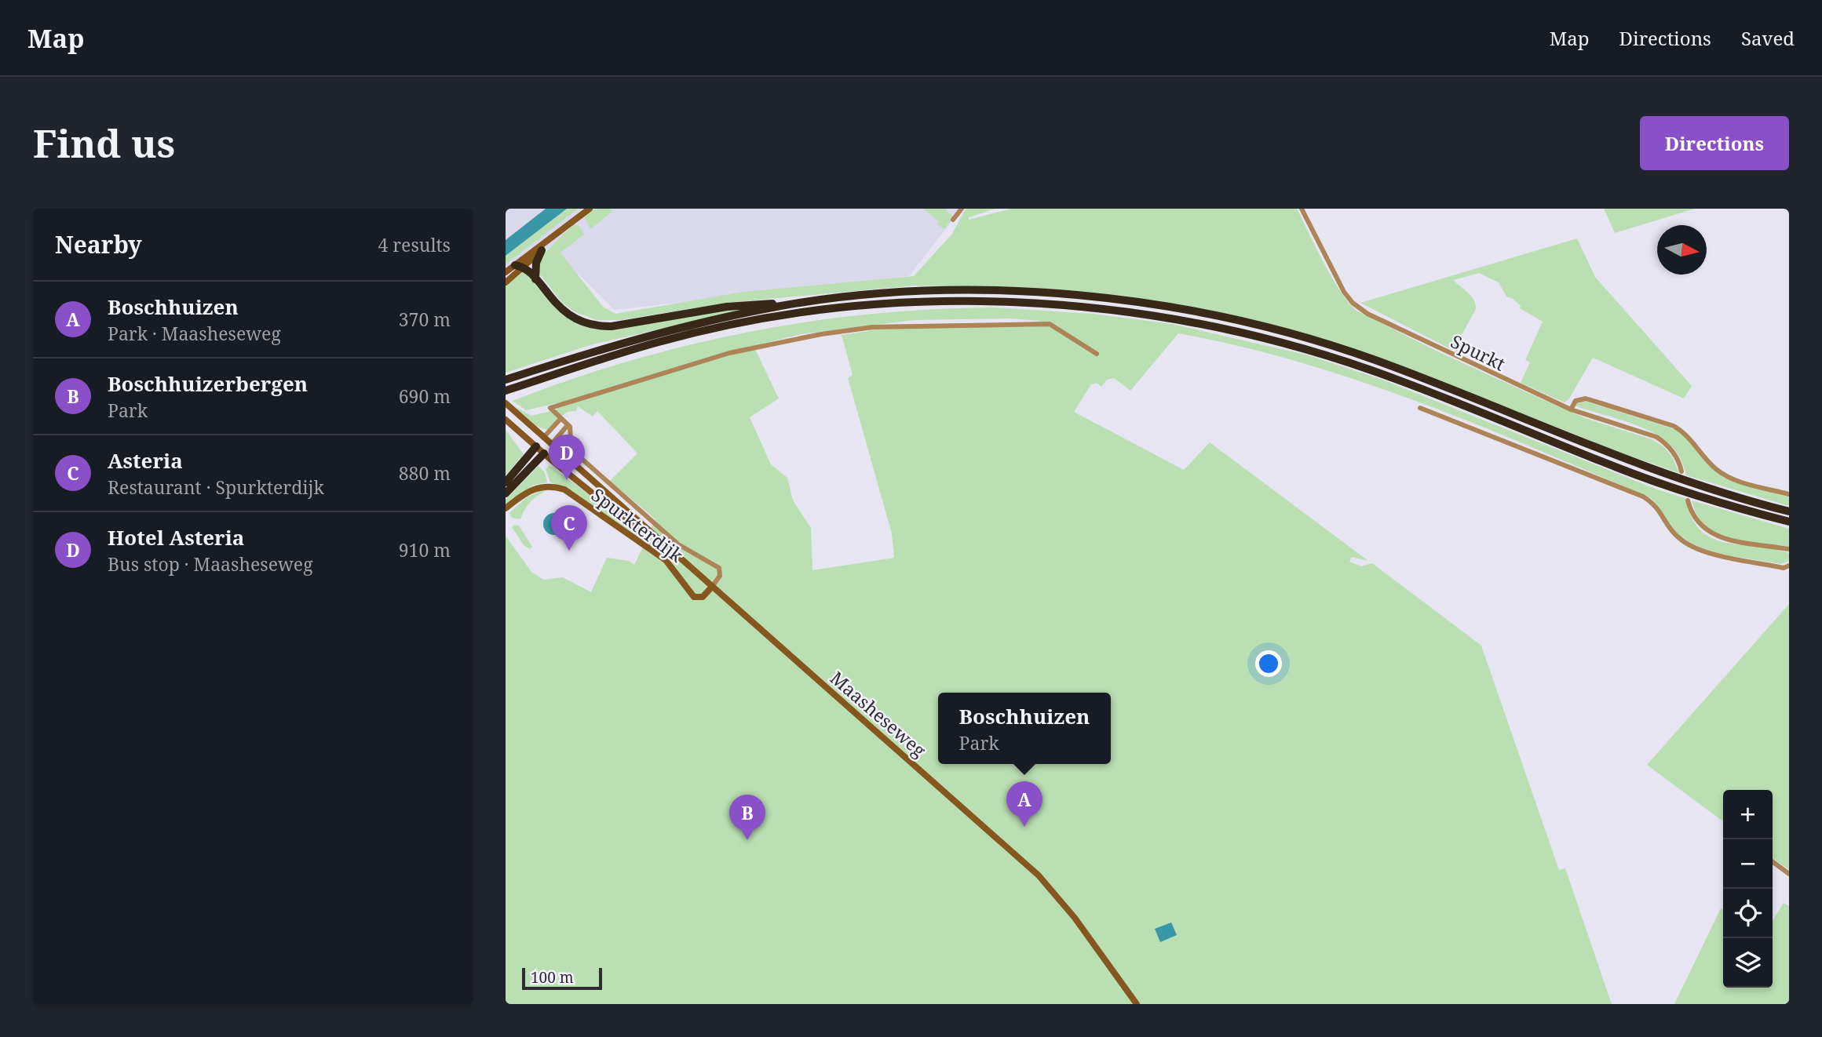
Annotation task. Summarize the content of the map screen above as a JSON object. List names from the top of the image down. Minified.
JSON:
{"streets":{"main road":["Spurkterdijk","Maasheseweg"],"street":["Spurkt"]},"crossings":[["Spurkterdijk","Maasheseweg"]],"scale_bar":"100 m","north":"right","page":{"header":"Map","nav":["Map","Directions","Saved"],"buttons":"Directions","title":"Find us","heading":["Nearby","4 results"],"list":[{"mark":"A","name":"Boschhuizen","note":"Park · Maasheseweg","value":"370 m"},{"mark":"B","name":"Boschhuizerbergen","note":"Park","value":"690 m"},{"mark":"C","name":"Asteria","note":"Restaurant · Spurkterdijk","value":"880 m"},{"mark":"D","name":"Hotel Asteria","note":"Bus stop · Maasheseweg","value":"910 m"}],"pins":["D","C","A","B"],"popup":["Boschhuizen","Park"],"map_buttons":["+","−"],"scale":"100 m"}}
